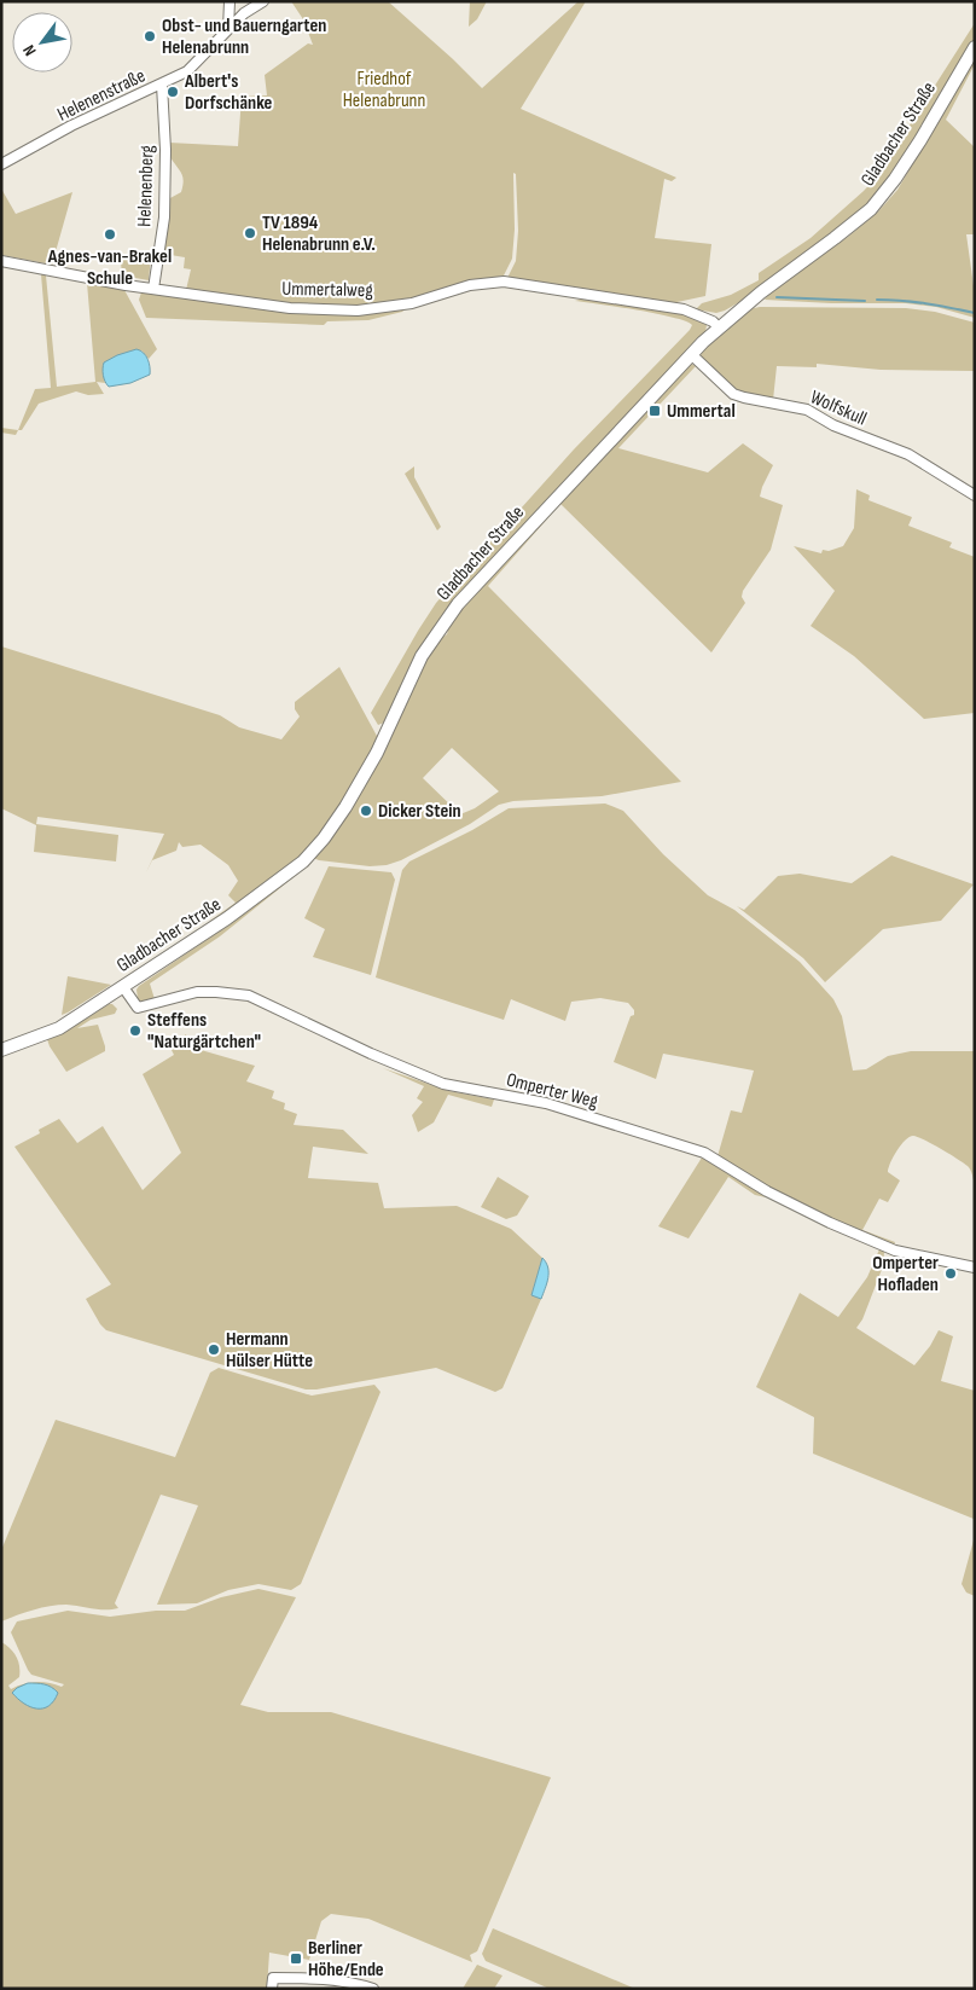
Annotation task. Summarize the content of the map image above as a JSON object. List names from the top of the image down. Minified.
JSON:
{"streets":{"main road":["Gladbacher Straße"],"street":["Helenenstraße","Helenenberg","Ummertalweg","Wolfskull","Omperter Weg"]},"crossings":[["Helenenstraße","Helenenberg"],["Gladbacher Straße","Ummertalweg"],["Gladbacher Straße","Wolfskull"],["Gladbacher Straße","Omperter Weg"],["Helenenberg","Ummertalweg"]],"parks":["Friedhof Helenabrunn"],"places":{"other":["Obst- und Bauerngarten Helenabrunn","Albert's Dorfschänke","TV 1894 Helenabrunn e.V.","Agnes-van-Brakel Schule","Dicker Stein","Steffens \"Naturgärtchen\"","Omperter Hofladen","Hermann Hülser Hütte"],"transit":["Ummertal","Berliner Höhe/Ende"]},"north":"bottom left"}
